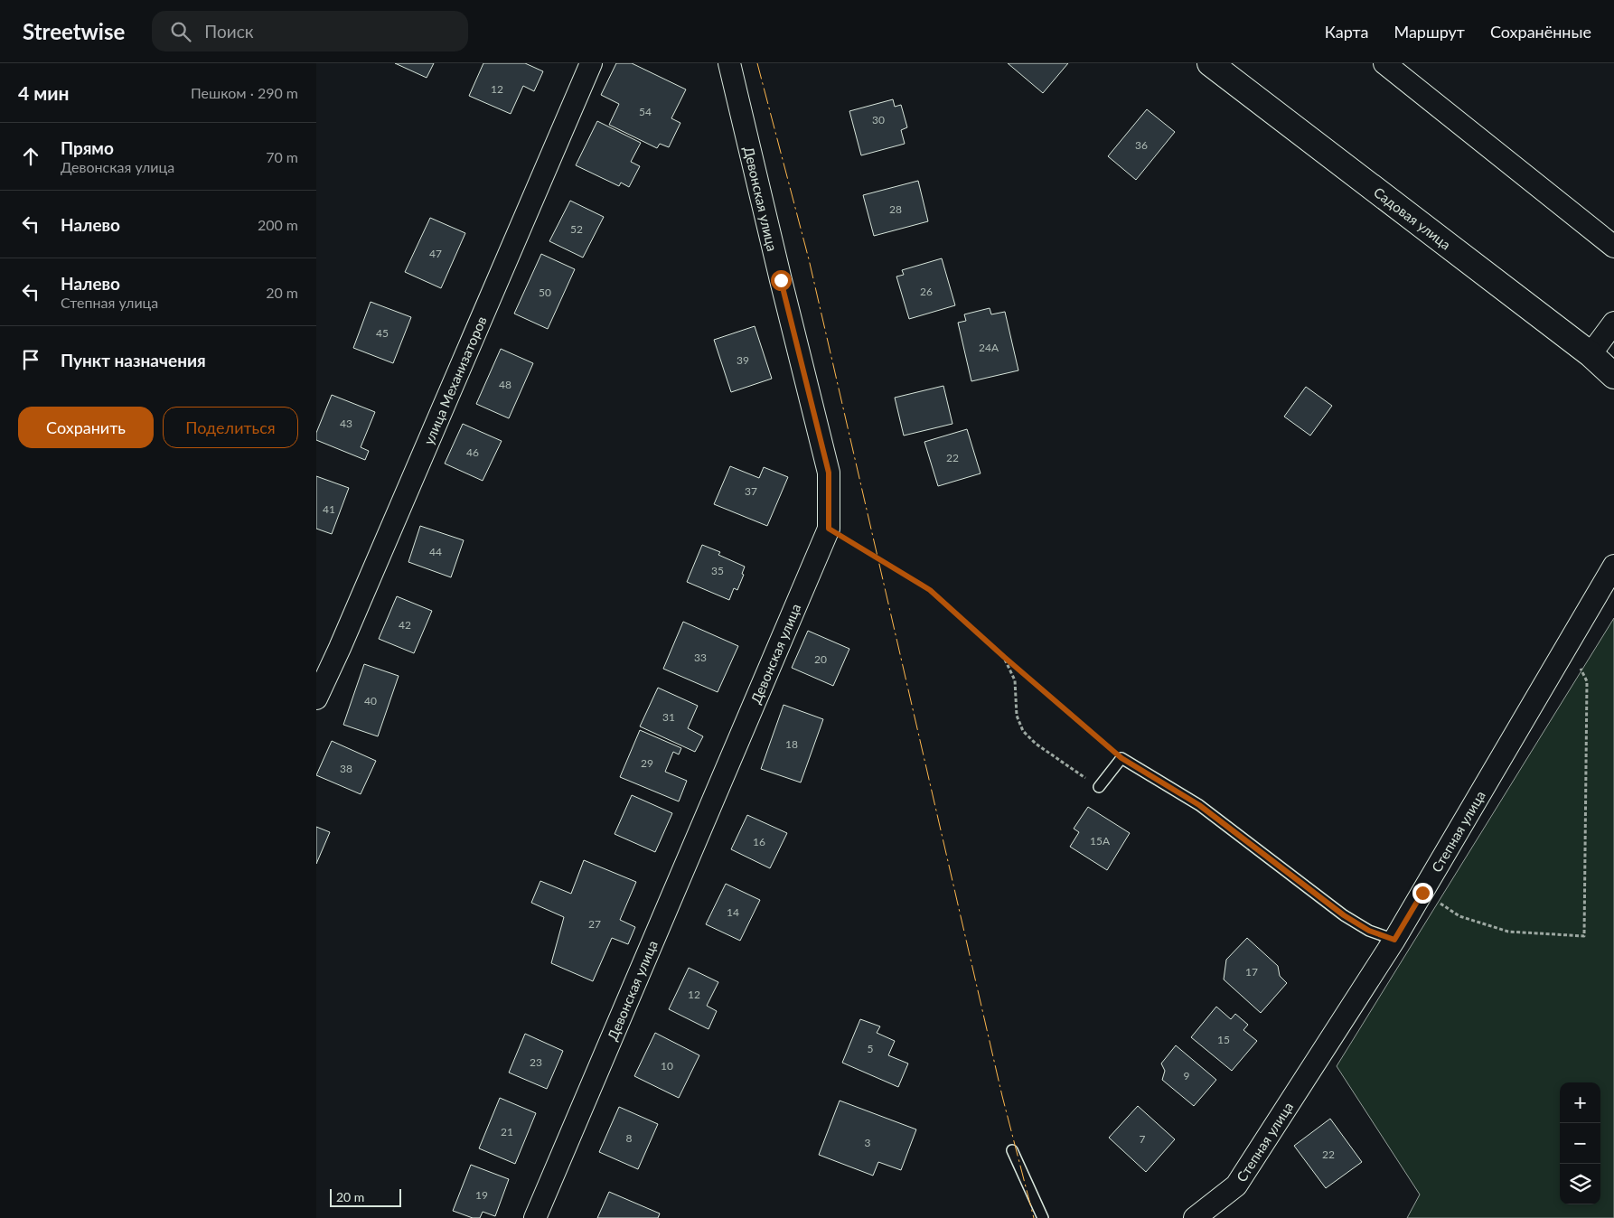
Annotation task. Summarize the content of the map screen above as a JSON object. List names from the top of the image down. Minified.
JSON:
{"streets":{"street":["Девонская улица","Садовая улица","улица Механизаторов","Степная улица"]},"house_numbers":["12","54","30","36","28","52","47","26","50","45","24А","39","48","43","46","22","37","41","44","35","42","33","20","40","31","18","29","38","15А","16","14","27","17","12","15","5","23","10","9","21","8","7","3","22","19"],"scale_bar":"20 m","page":{"header":"Streetwise","search":"Поиск","nav":["Карта","Маршрут","Сохранённые"],"heading":["4 мин","Пешком · 290 m"],"list":[["Прямо","Девонская улица","70 m"],["Налево","200 m"],["Налево","Степная улица","20 m"],"Пункт назначения"],"buttons":["Сохранить","Поделиться"],"map_buttons":["+","−"],"scale":"20 m"}}
